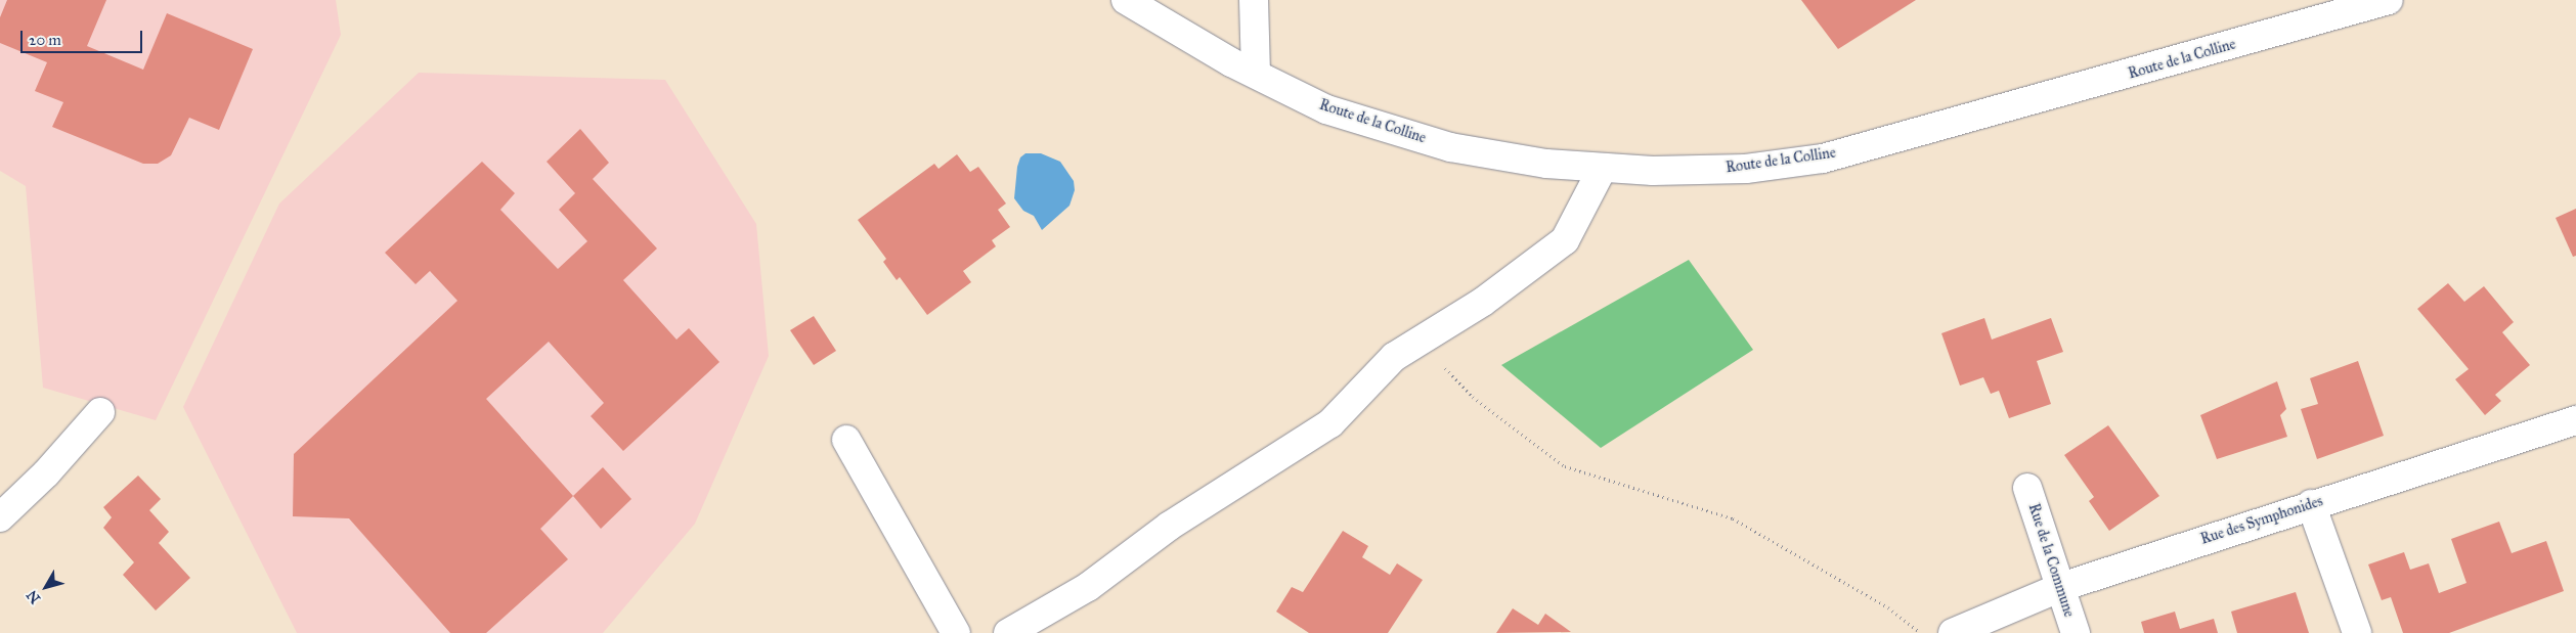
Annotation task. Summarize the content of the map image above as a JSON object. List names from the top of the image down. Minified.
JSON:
{"streets":{"street":["Route de la Colline","Rue des Symphonides","Rue de la Commune"]},"crossings":[["Rue des Symphonides","Rue de la Commune"]],"scale_bar":"20 m","north":"bottom left"}
